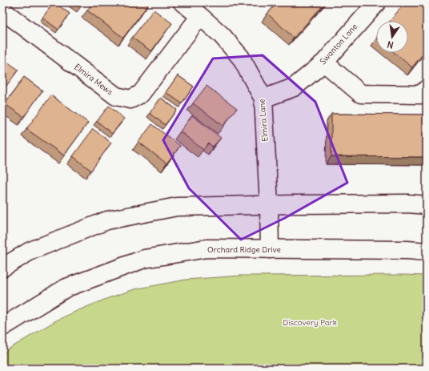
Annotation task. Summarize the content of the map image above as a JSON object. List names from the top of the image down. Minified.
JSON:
{"streets":{"street":["Swanton Lane","Elmira Mews","Elmira Lane","Orchard Ridge Drive"]},"crossings":[["Swanton Lane","Elmira Lane"],["Elmira Mews","Elmira Lane"],["Elmira Lane","Orchard Ridge Drive"]],"parks":["Discovery Park"],"north":"bottom"}
